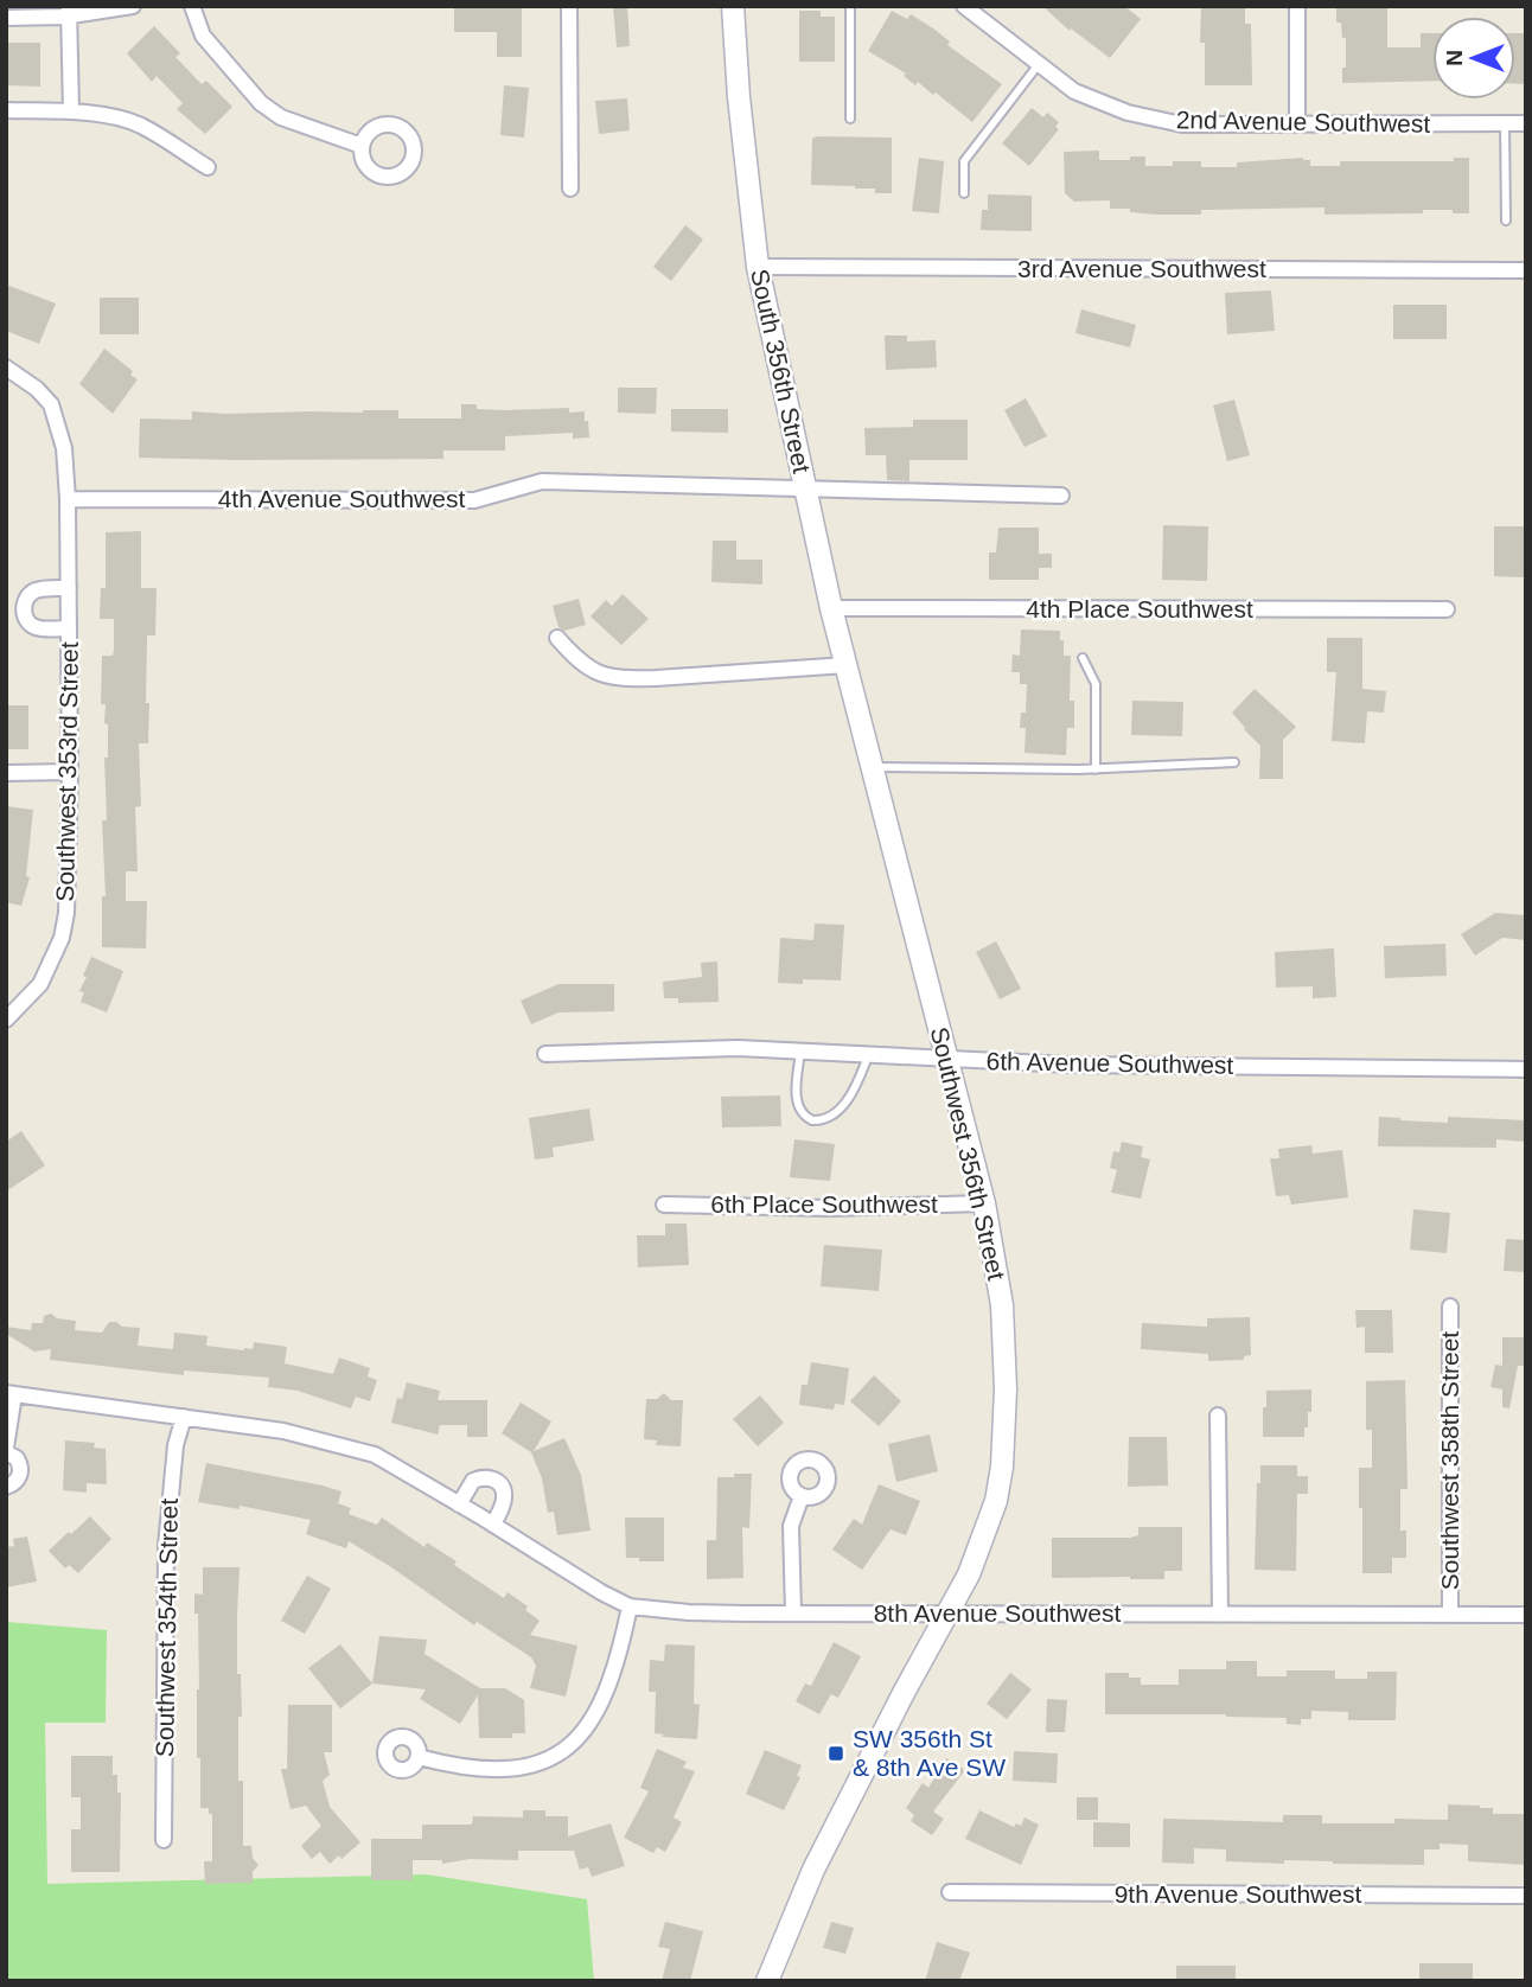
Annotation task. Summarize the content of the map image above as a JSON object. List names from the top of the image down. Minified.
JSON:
{"streets":{"main road":["South 356th Street","Southwest 356th Street"],"street":["2nd Avenue Southwest","3rd Avenue Southwest","4th Avenue Southwest","4th Place Southwest","Southwest 353rd Street","6th Avenue Southwest","6th Place Southwest","Southwest 358th Street","8th Avenue Southwest","Southwest 354th Street","9th Avenue Southwest"]},"crossings":[["3rd Avenue Southwest","South 356th Street"],["South 356th Street","4th Avenue Southwest"],["South 356th Street","4th Place Southwest"],["South 356th Street","Southwest 356th Street"],["4th Avenue Southwest","Southwest 353rd Street"],["6th Avenue Southwest","Southwest 356th Street"],["Southwest 356th Street","6th Place Southwest"],["Southwest 356th Street","8th Avenue Southwest"],["Southwest 358th Street","8th Avenue Southwest"],["8th Avenue Southwest","Southwest 354th Street"]],"places":{"transit":["SW 356th St & 8th Ave SW"]},"north":"left"}
